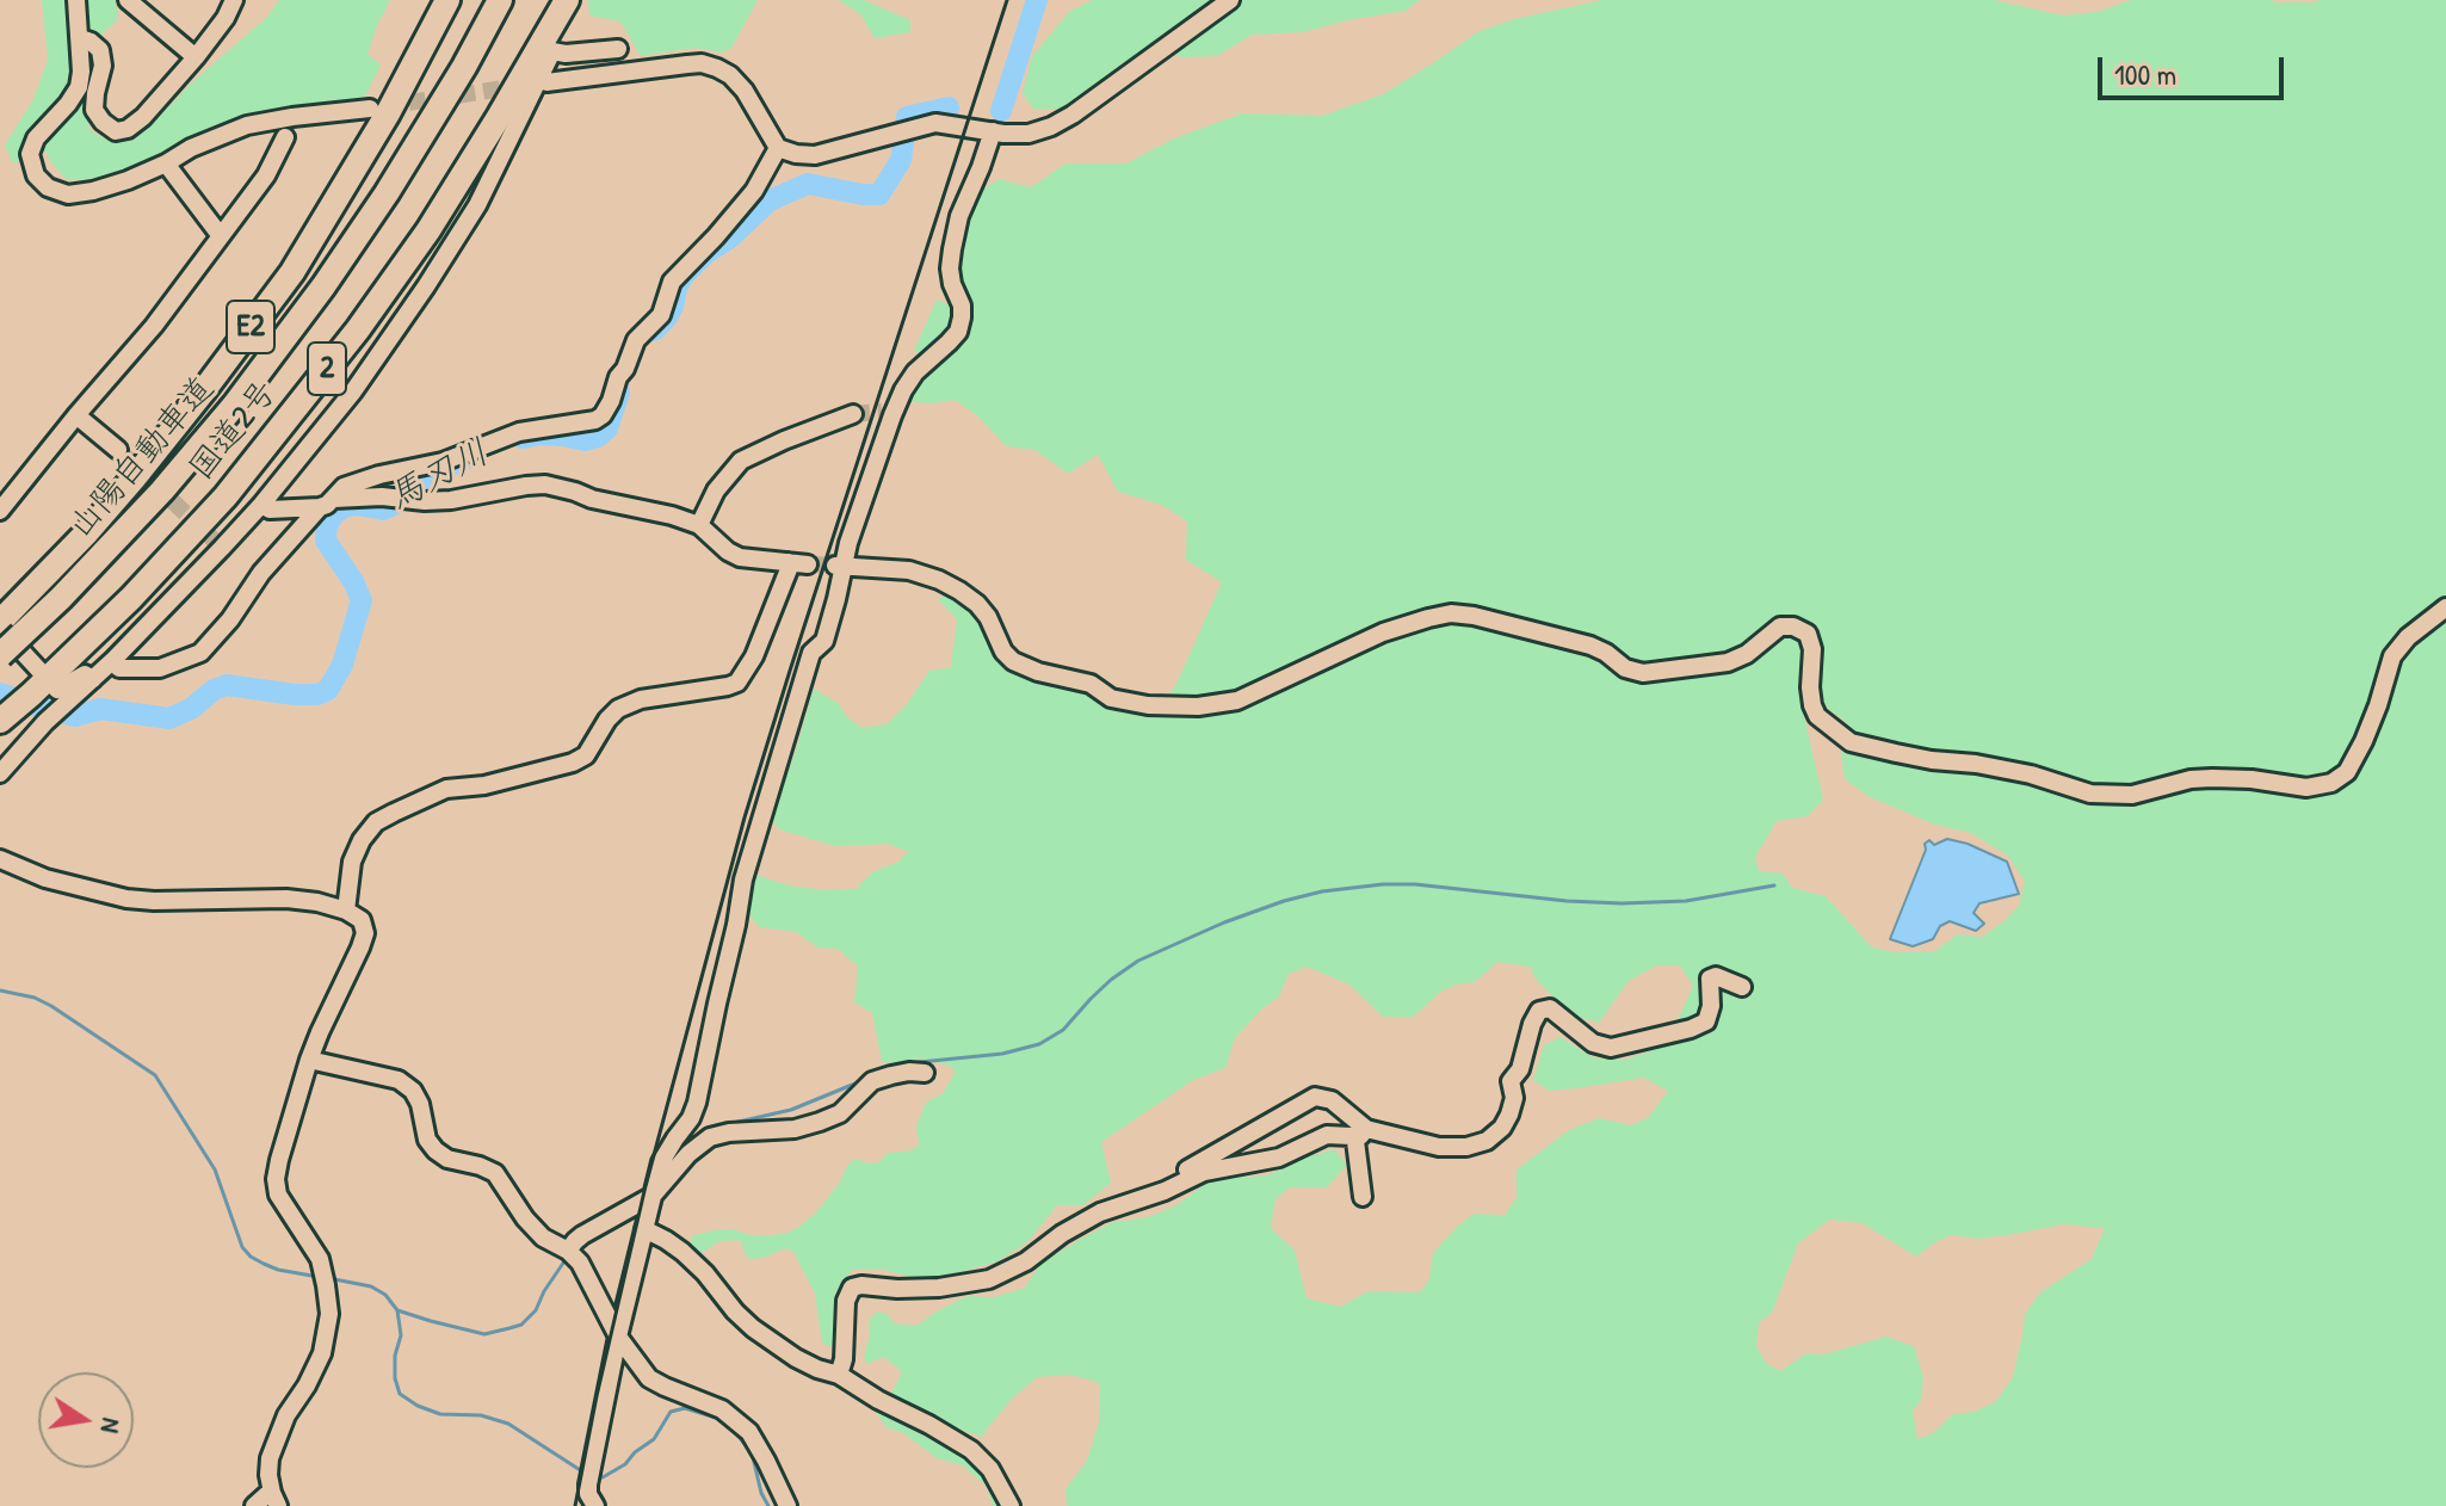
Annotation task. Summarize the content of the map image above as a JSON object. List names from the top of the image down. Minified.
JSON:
{"streets":{"highway":["E2","2","国道2号","山陽自動車道"]},"water":["馬刃川"],"scale_bar":"100 m","north":"right"}
